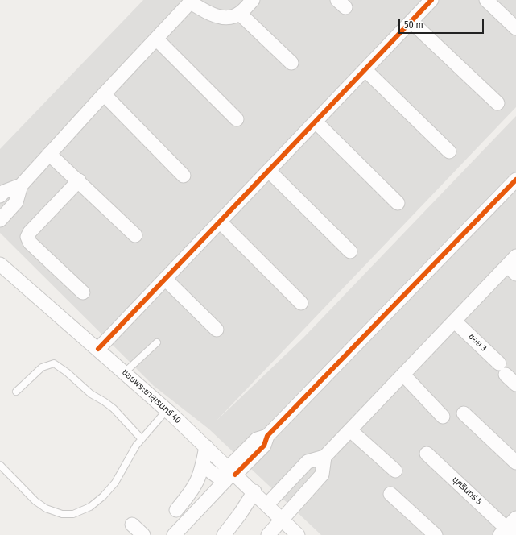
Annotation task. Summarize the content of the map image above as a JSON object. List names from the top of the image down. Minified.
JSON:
{"streets":{"street":["ซอย 3","ซอยพระยาสุเรนทร์ 40","บุศรินทร์ 5"]},"scale_bar":"50 m"}
